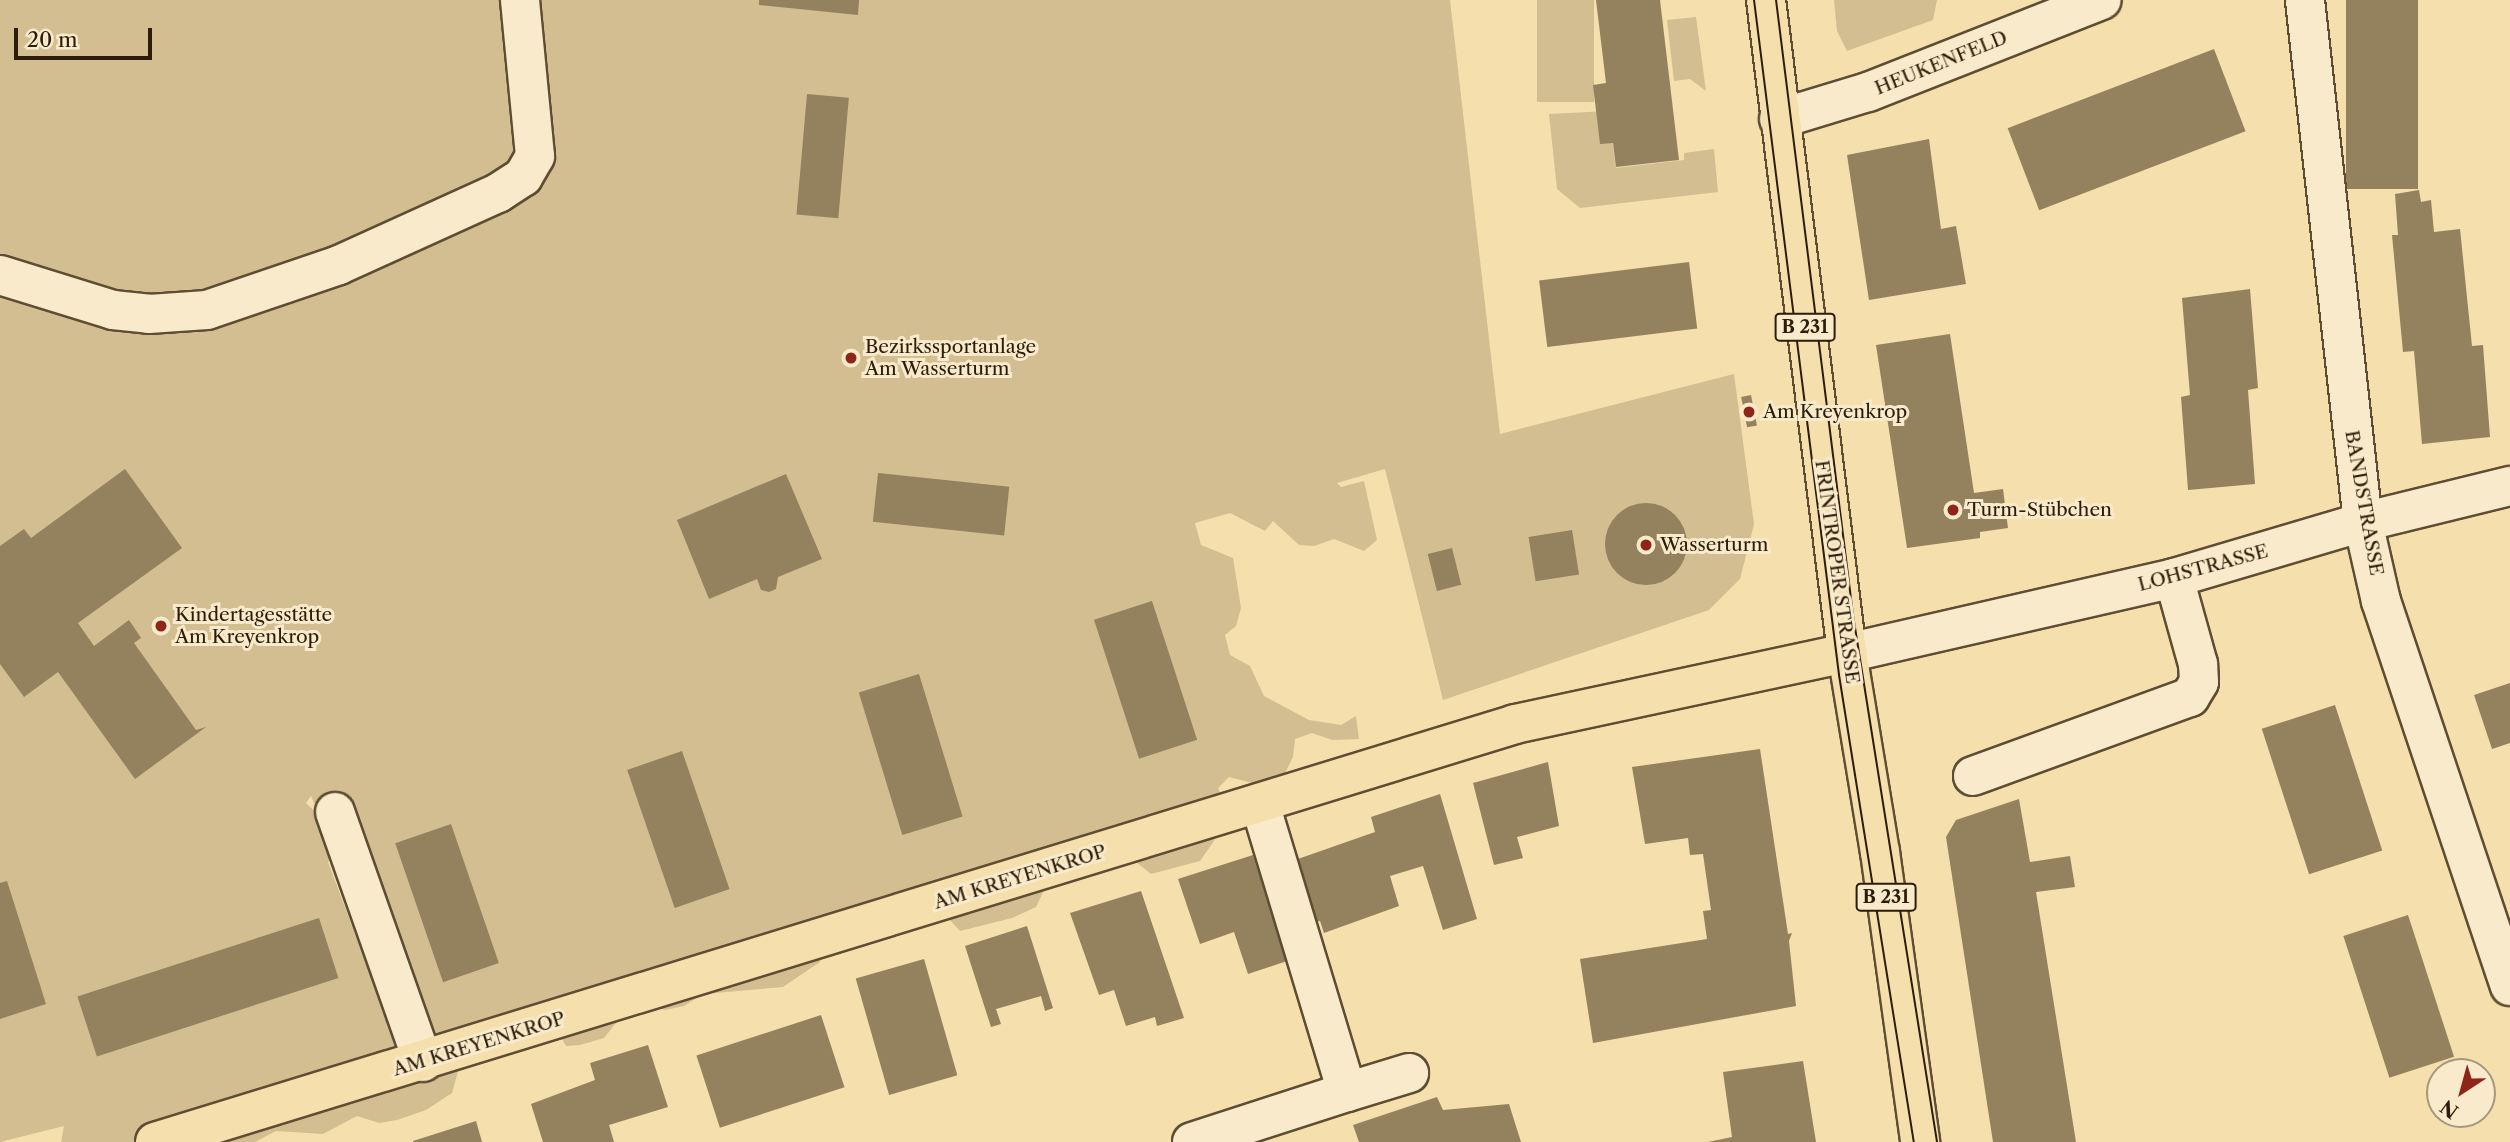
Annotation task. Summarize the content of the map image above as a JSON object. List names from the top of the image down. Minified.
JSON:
{"streets":{"main road":["B 231","FRINTROPER STRASSE","AM KREYENKROP"],"street":["HEUKENFELD","BANDSTRASSE","LOHSTRASSE"]},"crossings":[["HEUKENFELD","FRINTROPER STRASSE"],["BANDSTRASSE","LOHSTRASSE"],["LOHSTRASSE","AM KREYENKROP"],["FRINTROPER STRASSE","AM KREYENKROP"]],"places":["Bezirkssportanlage Am Wasserturm","Am Kreyenkrop","Turm-Stübchen","Wasserturm","Kindertagesstätte Am Kreyenkrop"],"scale_bar":"20 m","north":"bottom left"}
